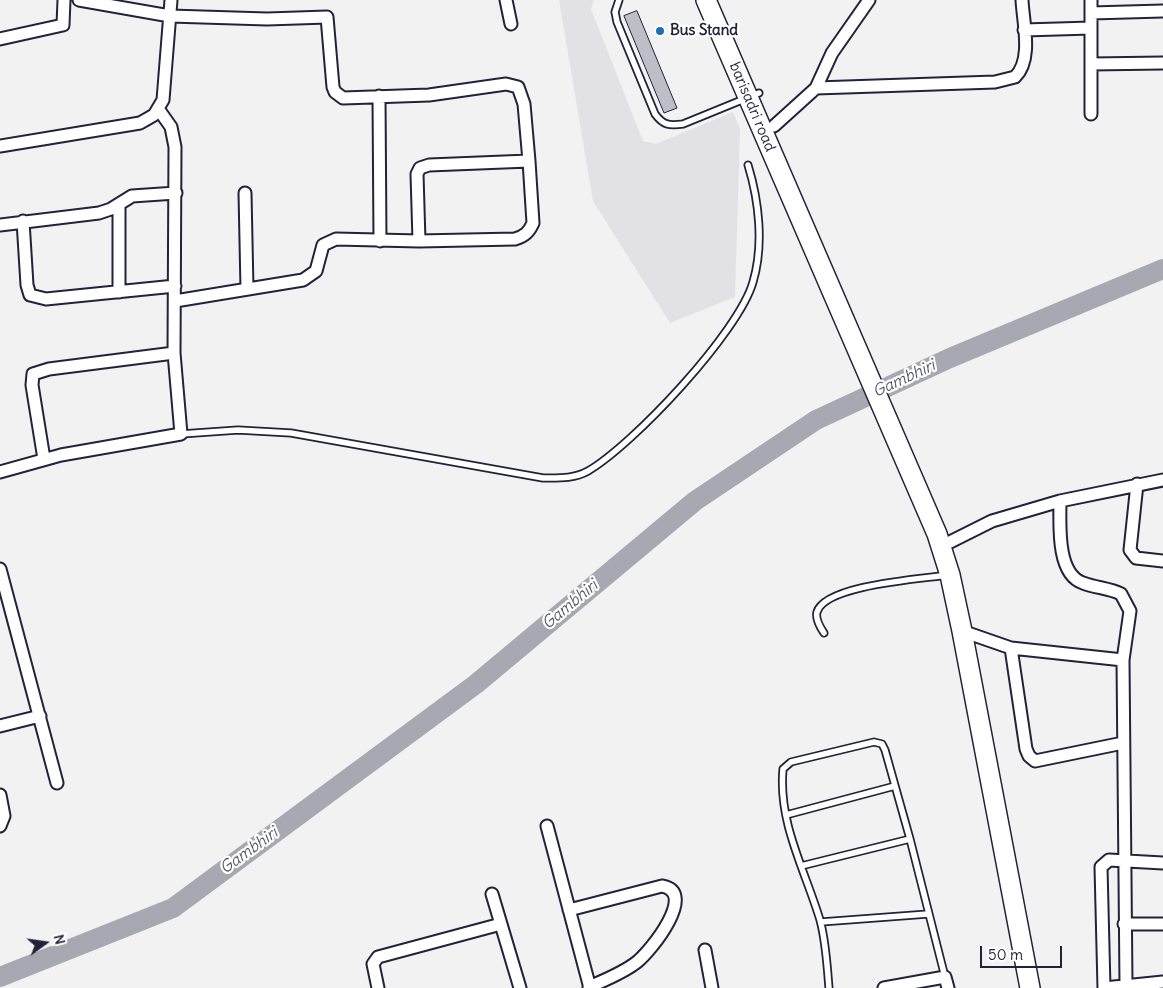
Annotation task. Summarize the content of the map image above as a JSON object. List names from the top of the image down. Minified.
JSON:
{"streets":{"main road":["barisadri road"]},"water":["Gambhiri"],"places":["Bus Stand"],"scale_bar":"50 m","north":"right"}
